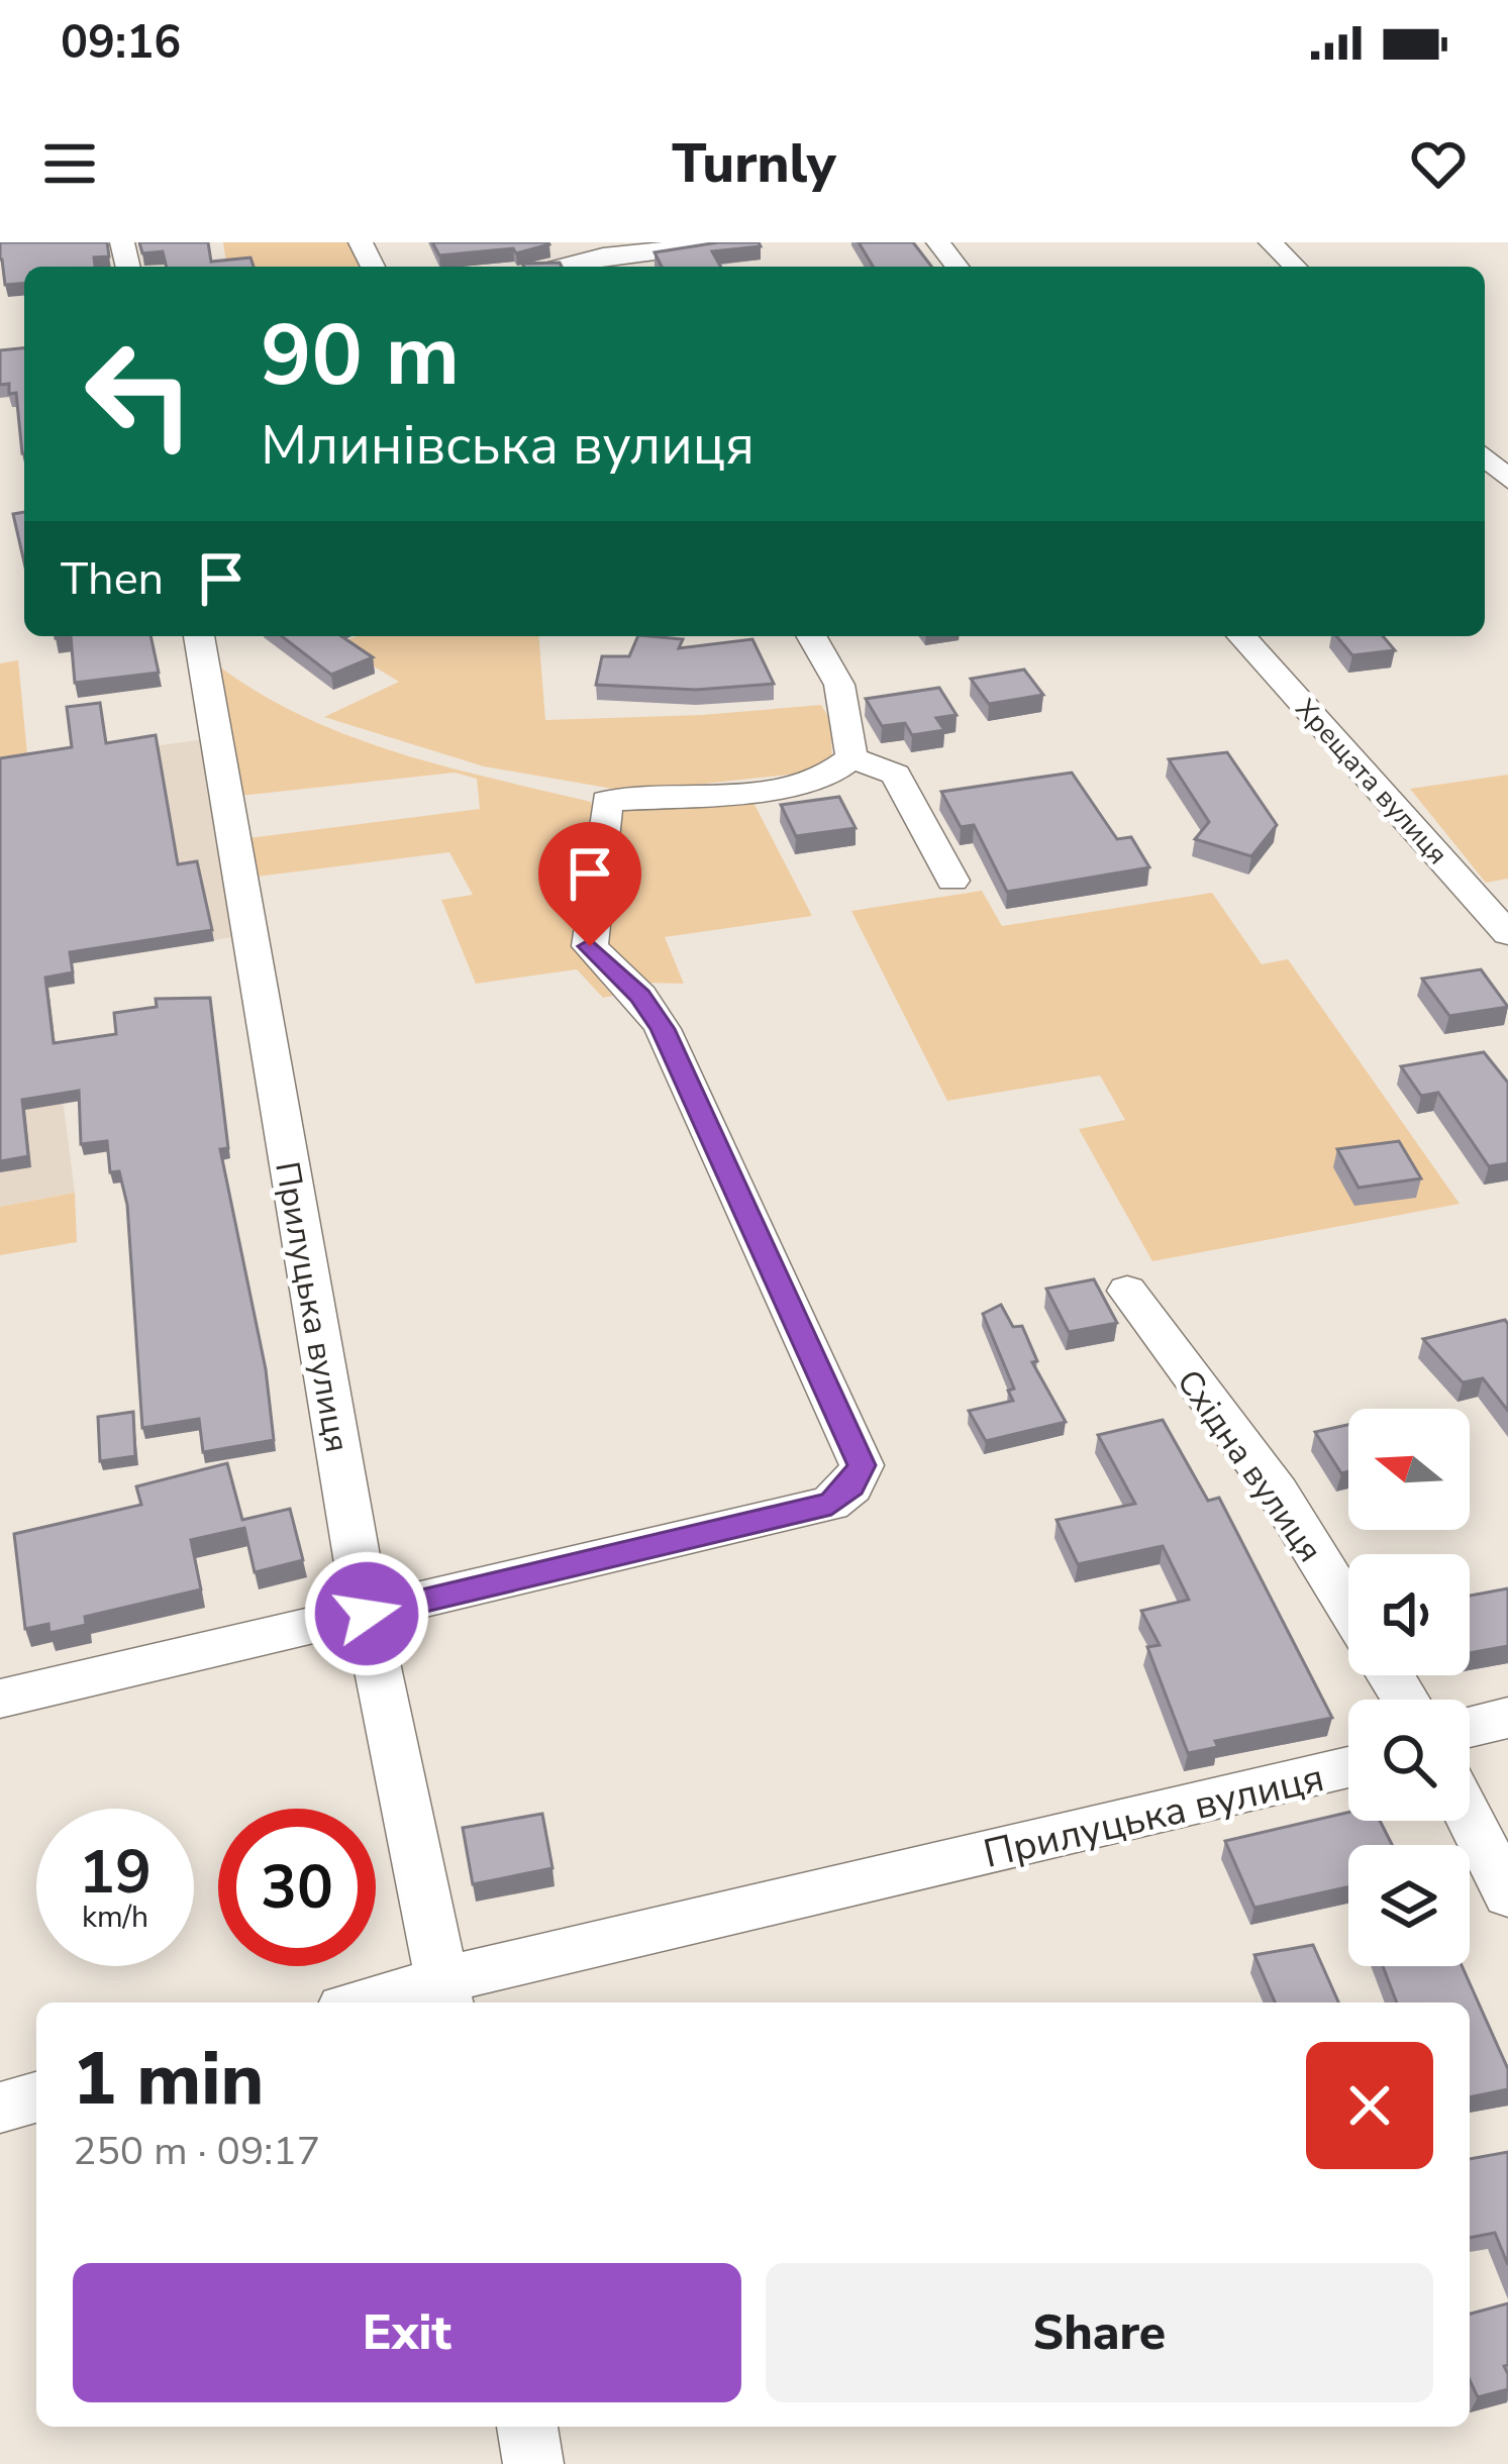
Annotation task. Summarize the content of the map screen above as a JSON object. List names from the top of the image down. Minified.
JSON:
{"streets":{"street":["Хрещата вулиця","Прилуцька вулиця","Східна вулиця"]},"north":"left","page":{"status":"09:16","header":"Turnly","turn":["90 m","Млинівська вулиця"],"then":"Then","speed":"19 km/h","limit":"30","heading":["1 min","250 m · 09:17"],"buttons":["Exit","Share"]}}
